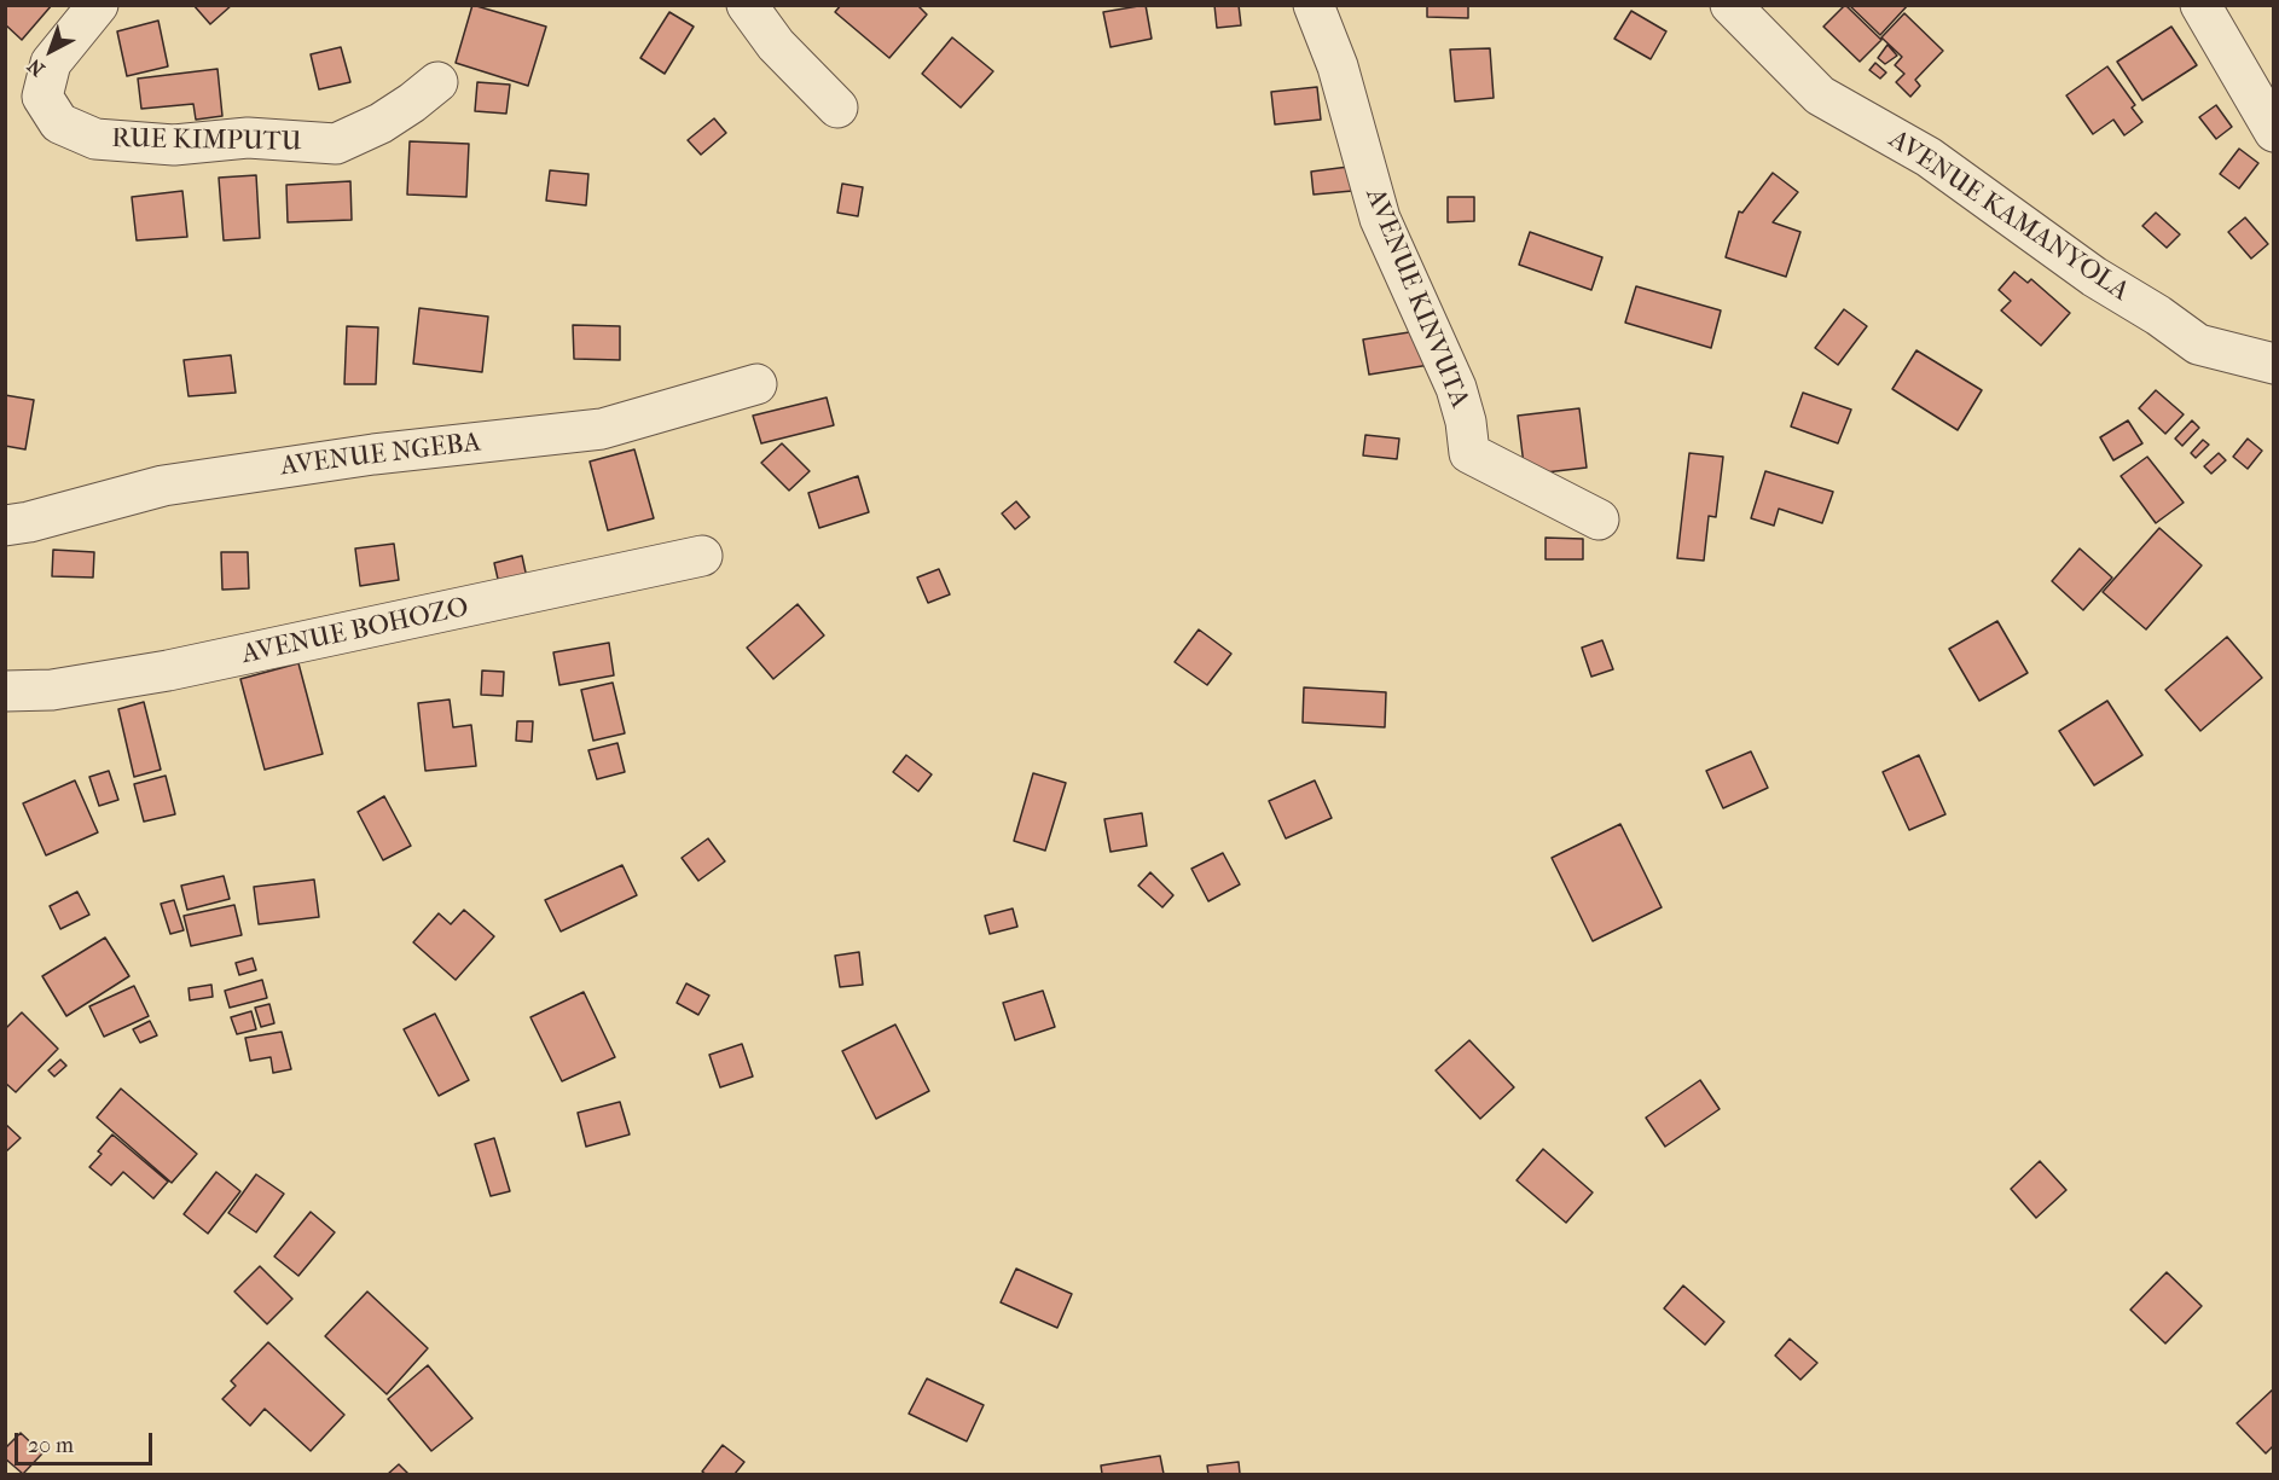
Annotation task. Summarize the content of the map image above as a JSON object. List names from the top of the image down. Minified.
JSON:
{"streets":{"street":["RUE KIMPUTU","AVENUE KAMANYOLA","AVENUE KINVUTA","AVENUE NGEBA","AVENUE BOHOZO"]},"scale_bar":"20 m","north":"bottom left"}
